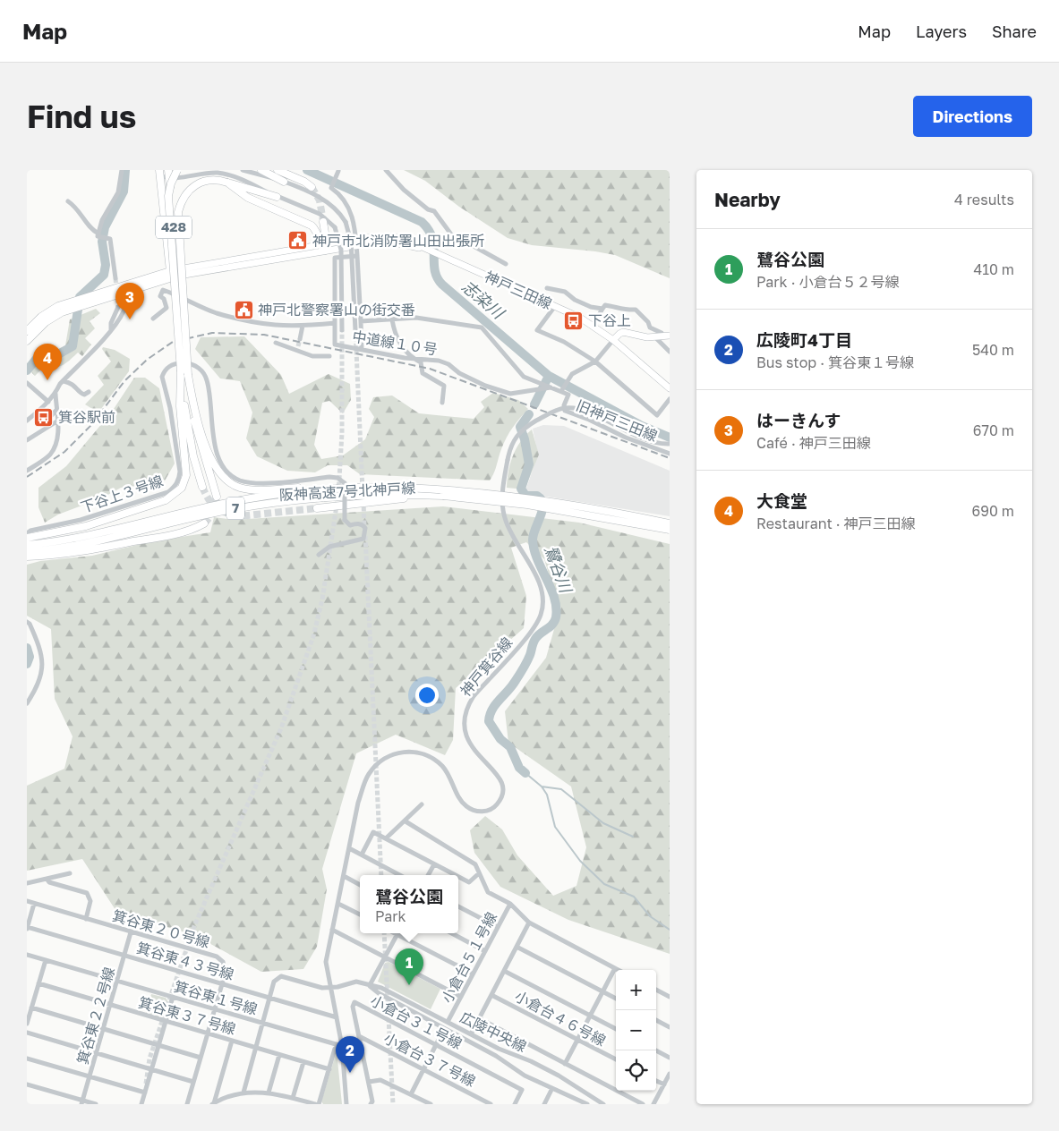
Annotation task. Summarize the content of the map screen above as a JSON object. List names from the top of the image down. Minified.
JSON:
{"streets":{"highway":["428","阪神高速7号北神戸線","7"],"main road":["神戸三田線"],"street":["中道線１０号","旧神戸三田線","下谷上３号線","神戸箕谷線","箕谷東２０号線","小倉台５１号線","箕谷東４３号線","箕谷東１号線","箕谷東２２号線","箕谷東３７号線","小倉台４６号線","小倉台３１号線","広陵中央線","小倉台３７号線"]},"crossings":[["428","神戸三田線"],["中道線１０号","旧神戸三田線"],["阪神高速7号北神戸線","下谷上３号線"],["阪神高速7号北神戸線","7"],["下谷上３号線","7"],["神戸箕谷線","箕谷東４３号線"],["神戸箕谷線","箕谷東１号線"],["神戸箕谷線","広陵中央線"],["箕谷東２０号線","箕谷東４３号線"],["箕谷東２０号線","箕谷東１号線"],["箕谷東２０号線","箕谷東２２号線"],["箕谷東２０号線","箕谷東３７号線"],["小倉台５１号線","広陵中央線"],["箕谷東４３号線","箕谷東２２号線"],["箕谷東１号線","箕谷東２２号線"],["箕谷東２２号線","箕谷東３７号線"],["小倉台３１号線","小倉台３７号線"]],"water":["志染川","鷺谷川"],"places":{"public building":["神戸市北消防署山田出張所","神戸北警察署山の街交番"],"bus stop":["下谷上","箕谷駅前"]},"page":{"header":"Map","nav":["Map","Layers","Share"],"buttons":"Directions","title":"Find us","heading":["Nearby","4 results"],"list":[{"mark":"1","name":"鷺谷公園","note":"Park · 小倉台５２号線","value":"410 m"},{"mark":"2","name":"広陵町4丁目","note":"Bus stop · 箕谷東１号線","value":"540 m"},{"mark":"3","name":"はーきんす","note":"Café · 神戸三田線","value":"670 m"},{"mark":"4","name":"大食堂","note":"Restaurant · 神戸三田線","value":"690 m"}],"pins":["3","4","1","2"],"popup":["鷺谷公園","Park"],"map_buttons":["+","−"]}}
